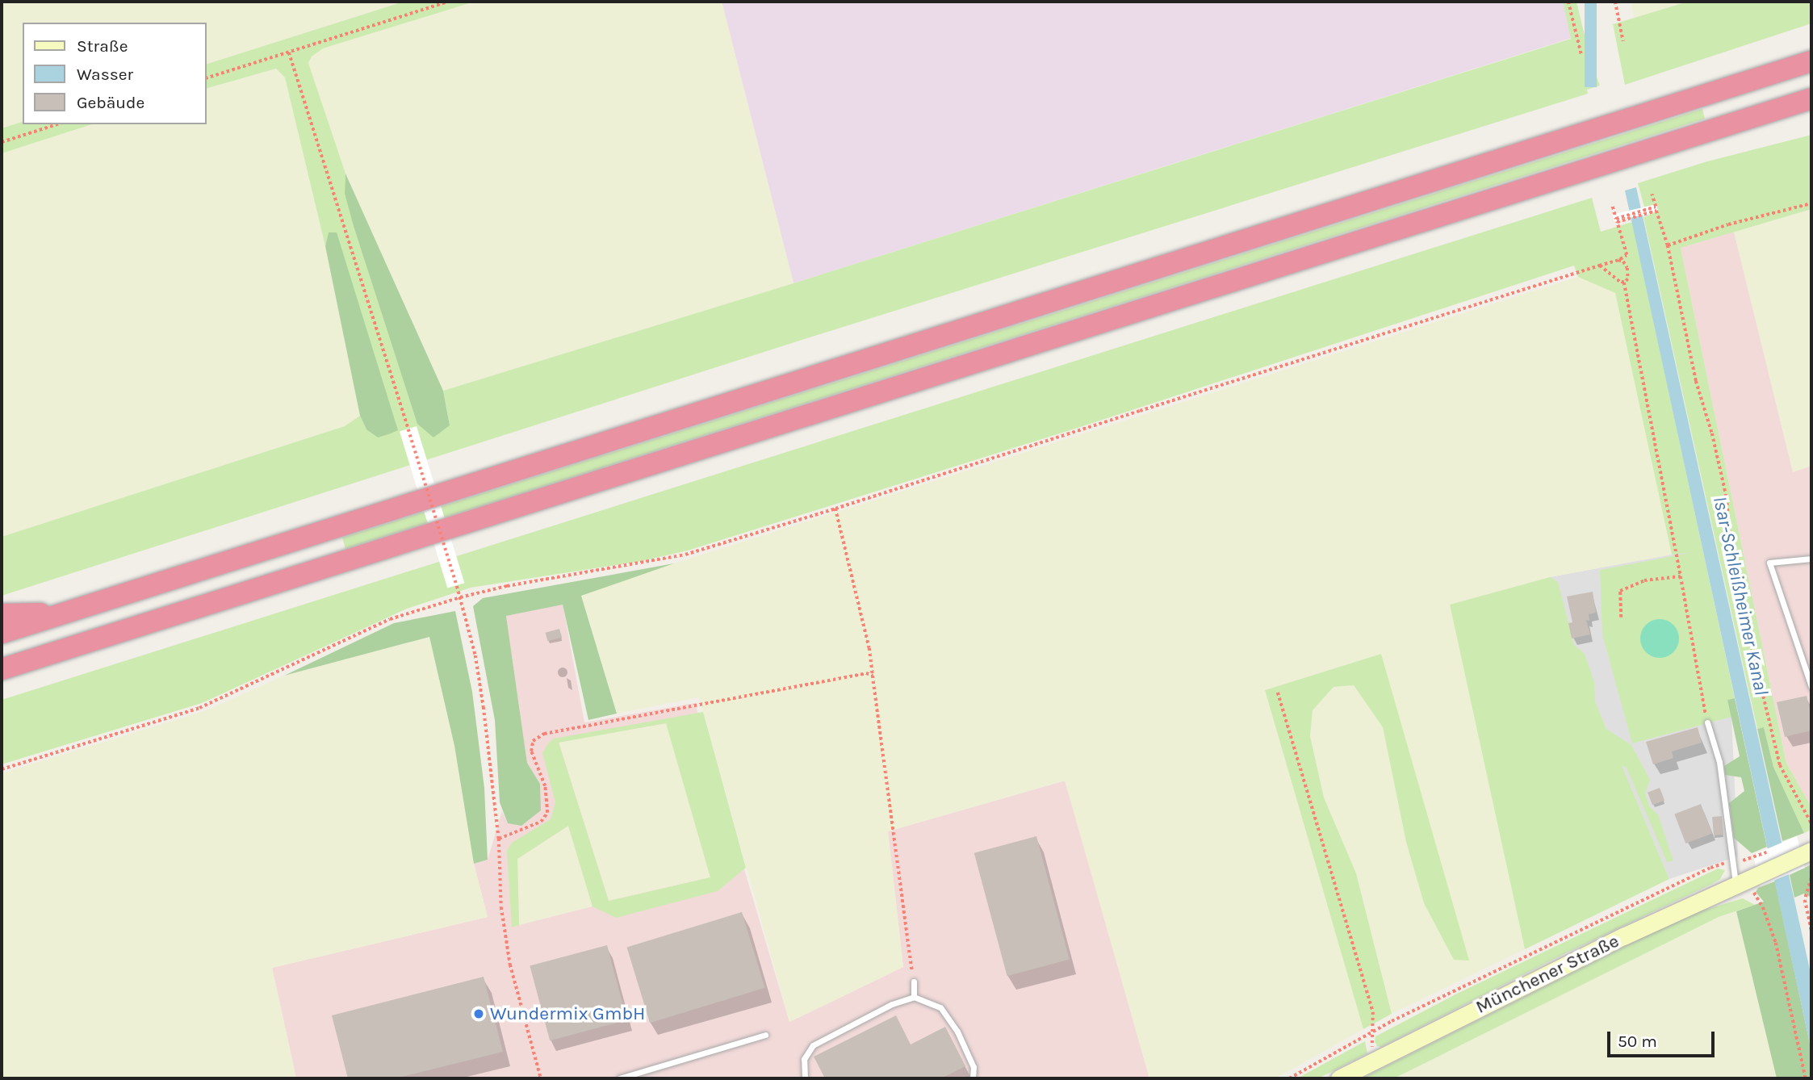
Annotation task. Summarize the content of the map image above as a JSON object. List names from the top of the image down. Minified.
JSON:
{"streets":{"main road":["Münchener Straße"]},"water":["Isar-Schleißheimer Kanal"],"places":["Wundermix GmbH"],"legend":["Straße","Wasser","Gebäude"],"scale_bar":"50 m"}
